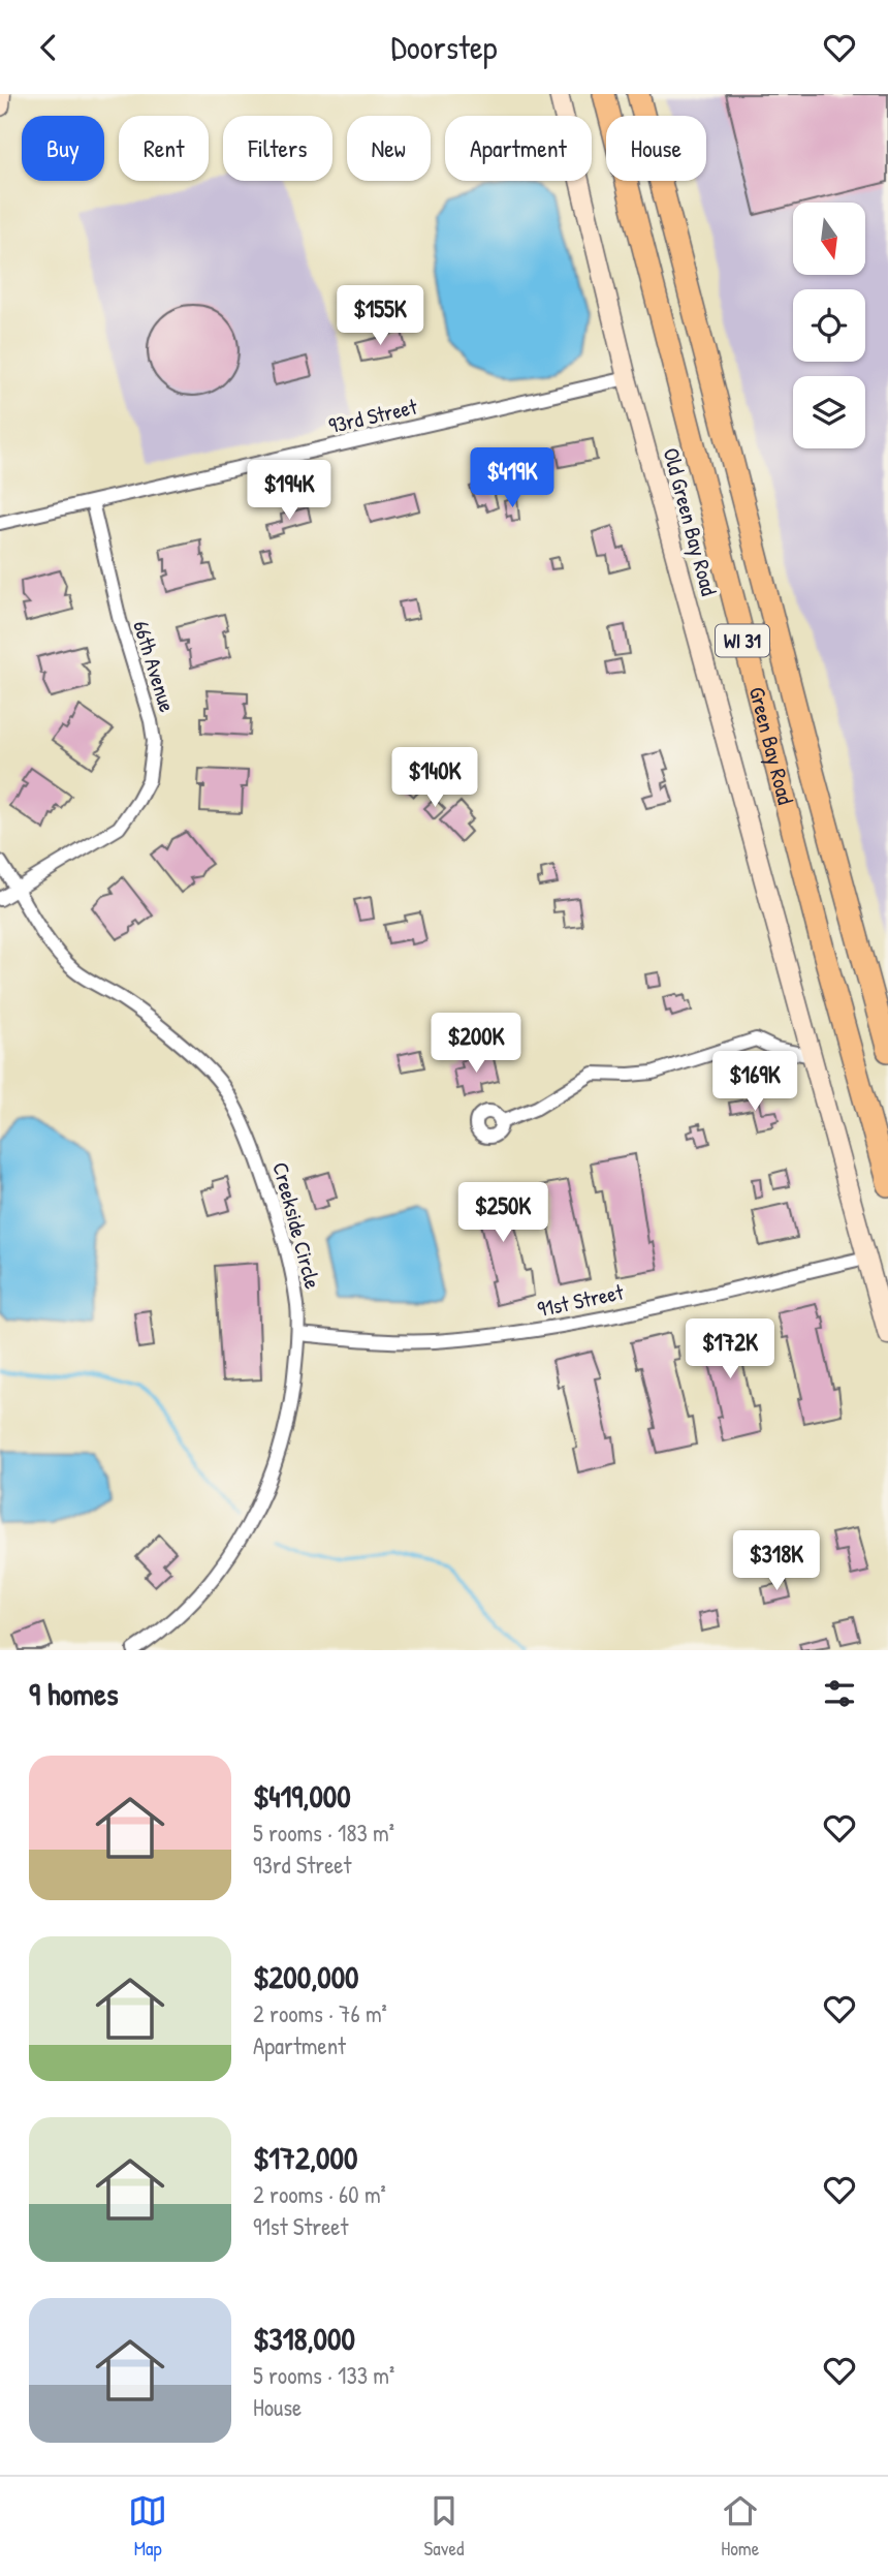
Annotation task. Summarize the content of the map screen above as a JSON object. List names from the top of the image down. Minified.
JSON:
{"streets":{"main road":["WI 31","Green Bay Road"],"street":["93rd Street","Old Green Bay Road","66th Avenue","Creekside Circle","91st Street"]},"crossings":[["93rd Street","Old Green Bay Road"],["93rd Street","66th Avenue"],["Old Green Bay Road","91st Street"],["66th Avenue","Creekside Circle"],["Creekside Circle","91st Street"]],"north":"bottom","page":{"header":"Doorstep","chip":["Buy","Rent","Filters","New","Apartment","House"],"price":["$155K","$419K","$194K","$140K","$200K","$169K","$250K","$172K","$318K"],"heading":"9 homes","list":[{"name":"$419,000","note":"5 rooms · 183 m² · 93rd Street"},{"name":"$200,000","note":"2 rooms · 76 m² · Apartment"},{"name":"$172,000","note":"2 rooms · 60 m² · 91st Street"},{"name":"$318,000","note":"5 rooms · 133 m² · House"}],"tabs":["Map","Saved","Home"]}}
